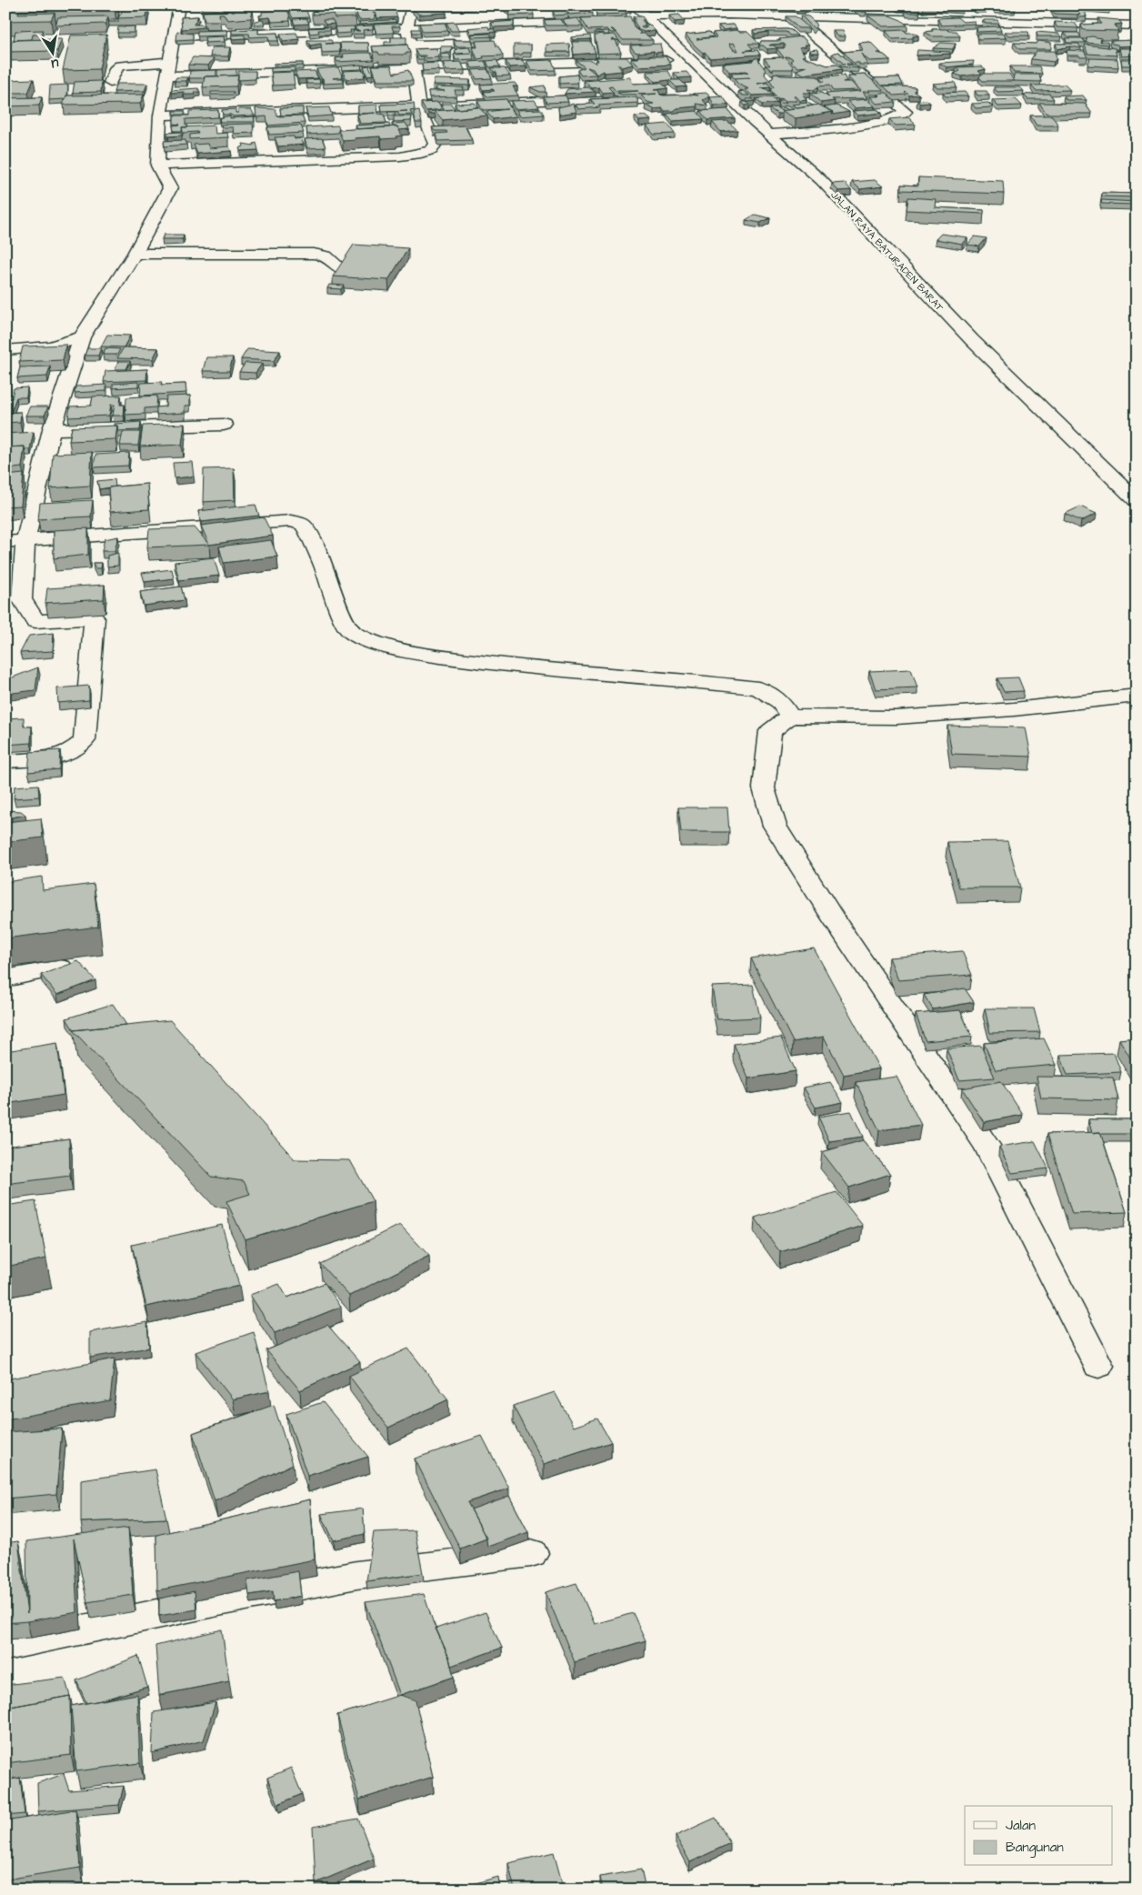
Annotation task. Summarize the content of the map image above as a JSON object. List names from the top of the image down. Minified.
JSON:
{"streets":{"street":["JALAN RAYA BATURADEN BARAT"]},"legend":["Jalan","Bangunan"],"north":"bottom"}
